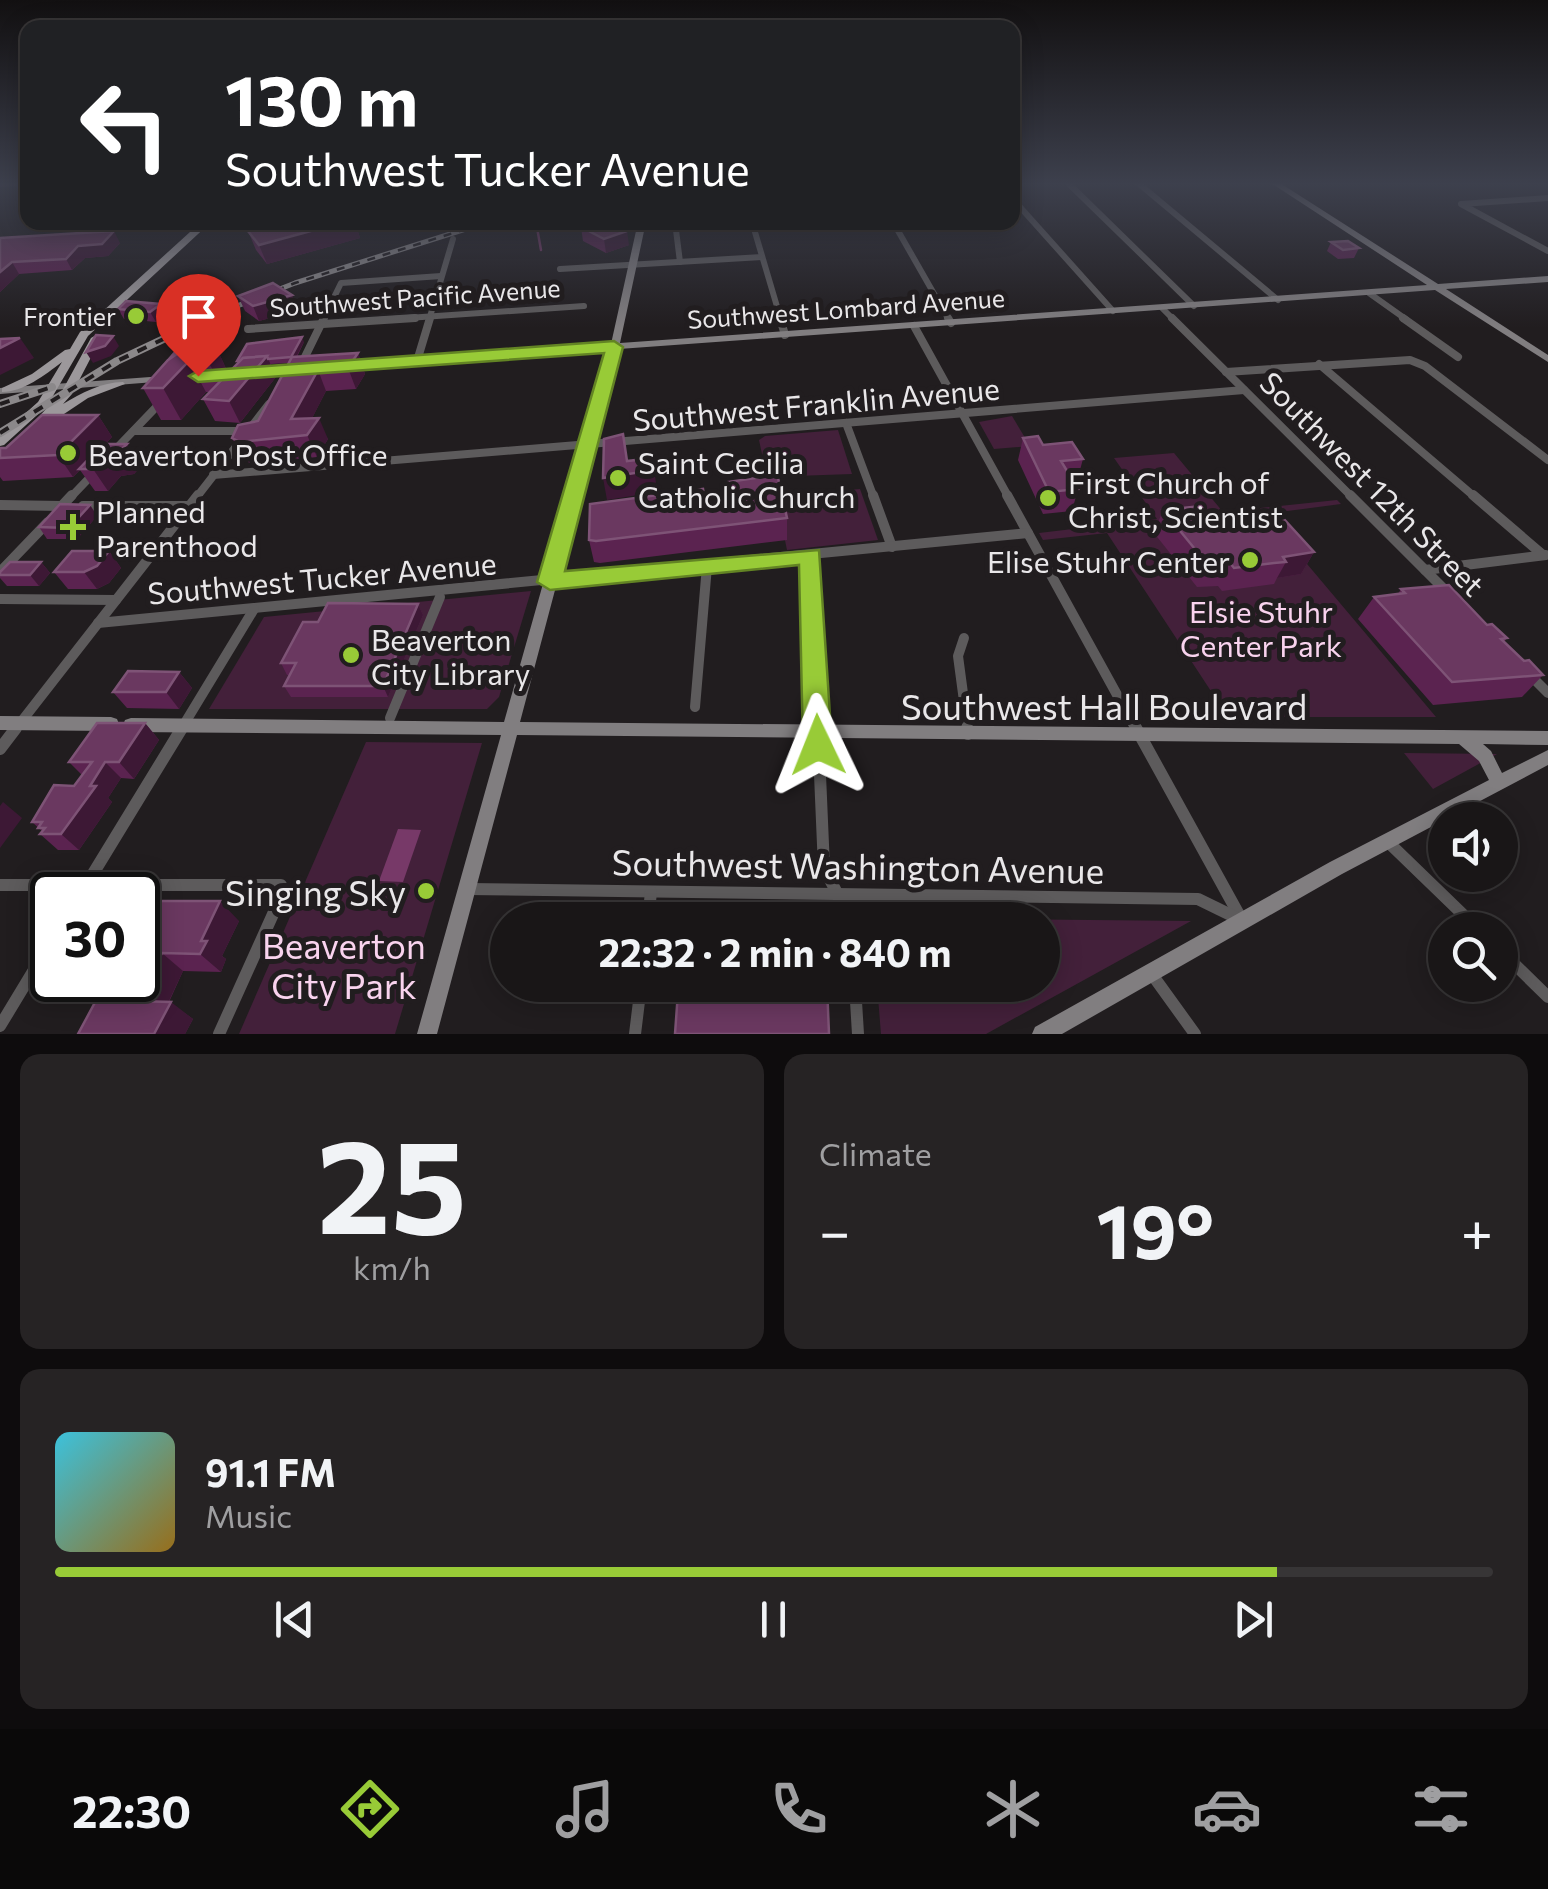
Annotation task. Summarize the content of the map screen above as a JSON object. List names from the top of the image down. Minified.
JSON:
{"streets":{"street":["Southwest Pacific Avenue","Southwest Lombard Avenue","Southwest Franklin Avenue","Southwest 12th Street","Southwest Tucker Avenue","Southwest Hall Boulevard","Southwest Washington Avenue"]},"crossings":[["Southwest Lombard Avenue","Southwest 12th Street"],["Southwest Franklin Avenue","Southwest 12th Street"]],"parks":["Elsie Stuhr Center Park","Beaverton City Park"],"places":{"other":["Frontier","Beaverton Post Office","Saint Cecilia Catholic Church","First Church of Christ, Scientist","Elise Stuhr Center","Beaverton City Library","Singing Sky"],"health":["Planned Parenthood"]},"page":{"turn":["130 m","Southwest Tucker Avenue"],"limit":"30","trip":"22:32 · 2 min · 840 m","tile":[["25","km/h"],"Climate"],"heat":["−","19°","+"],"song":["91.1 FM","Music"],"tabs":"22:30"}}
